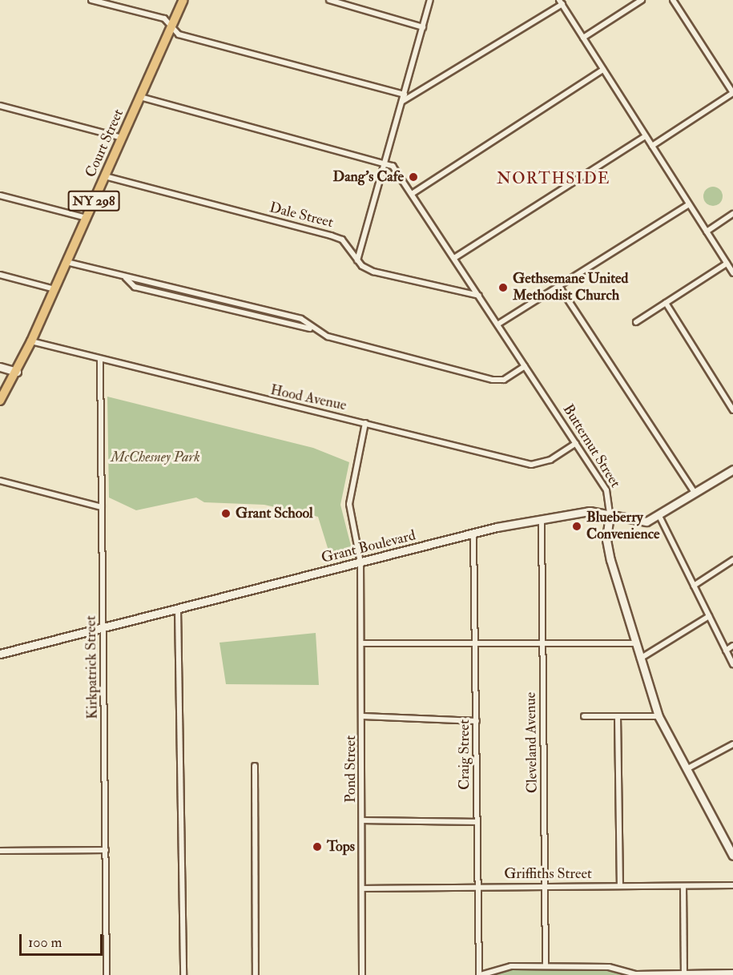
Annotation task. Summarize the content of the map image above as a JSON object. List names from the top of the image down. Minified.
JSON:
{"streets":{"main road":["Court Street","NY 298"],"street":["Dale Street","Hood Avenue","Butternut Street","Grant Boulevard","Kirkpatrick Street","Cleveland Avenue","Craig Street","Pond Street","Griffiths Street"]},"crossings":[["Court Street","Dale Street"],["Court Street","Hood Avenue"],["Dale Street","Butternut Street"],["Hood Avenue","Butternut Street"],["Hood Avenue","Kirkpatrick Street"],["Hood Avenue","Pond Street"],["Butternut Street","Grant Boulevard"],["Grant Boulevard","Kirkpatrick Street"],["Grant Boulevard","Cleveland Avenue"],["Grant Boulevard","Craig Street"],["Grant Boulevard","Pond Street"],["Cleveland Avenue","Griffiths Street"],["Craig Street","Griffiths Street"],["Pond Street","Griffiths Street"]],"districts":["NORTHSIDE"],"parks":["McChesney Park"],"places":["Dang's Cafe","Gethsemane United Methodist Church","Grant School","Blueberry Convenience","Tops"],"scale_bar":"100 m"}
